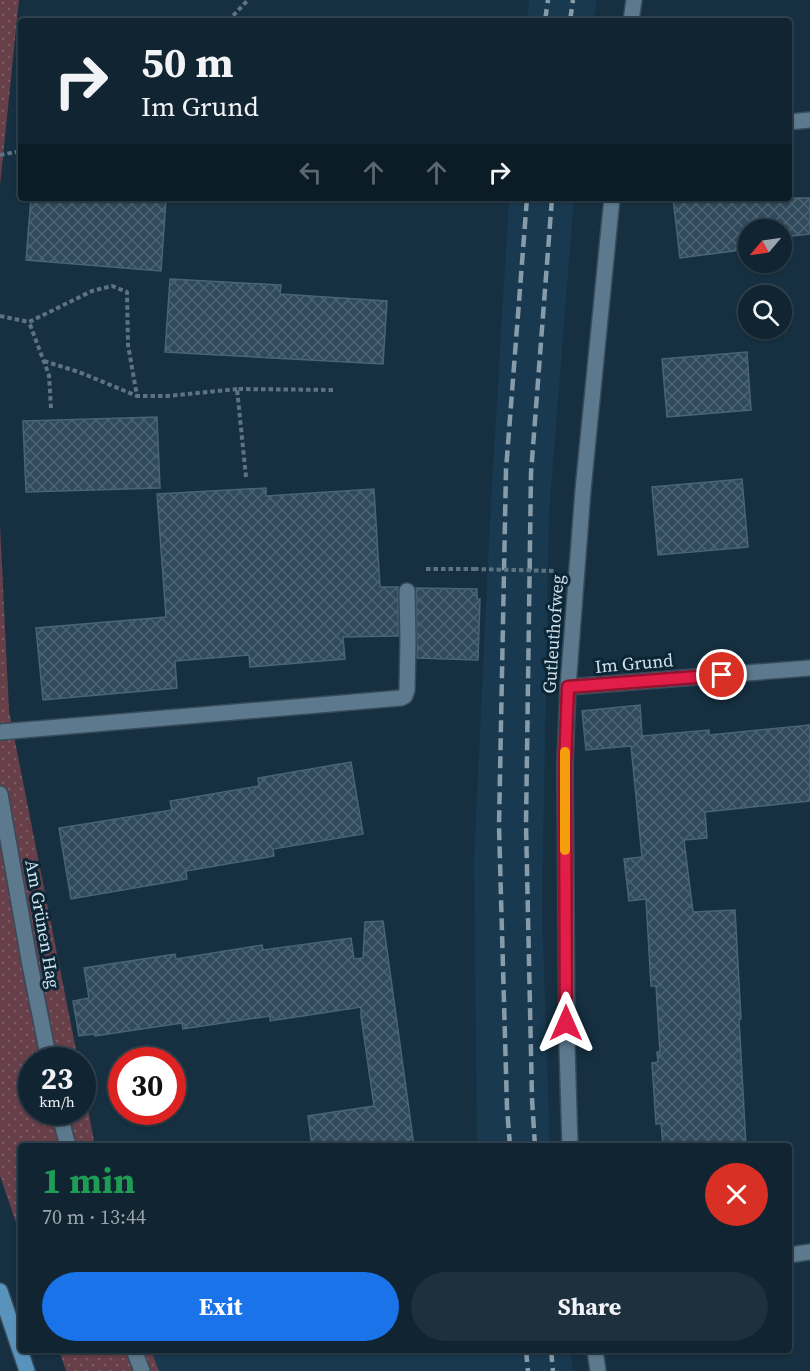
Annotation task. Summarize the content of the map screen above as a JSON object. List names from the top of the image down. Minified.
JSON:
{"streets":{"street":["Gutleuthofweg","Im Grund","Am Grünen Hag"]},"crossings":[["Gutleuthofweg","Im Grund"]],"north":"bottom left","page":{"turn":["50 m","Im Grund"],"speed":"23 km/h","limit":"30","heading":["1 min","70 m · 13:44"],"buttons":["Exit","Share"]}}
